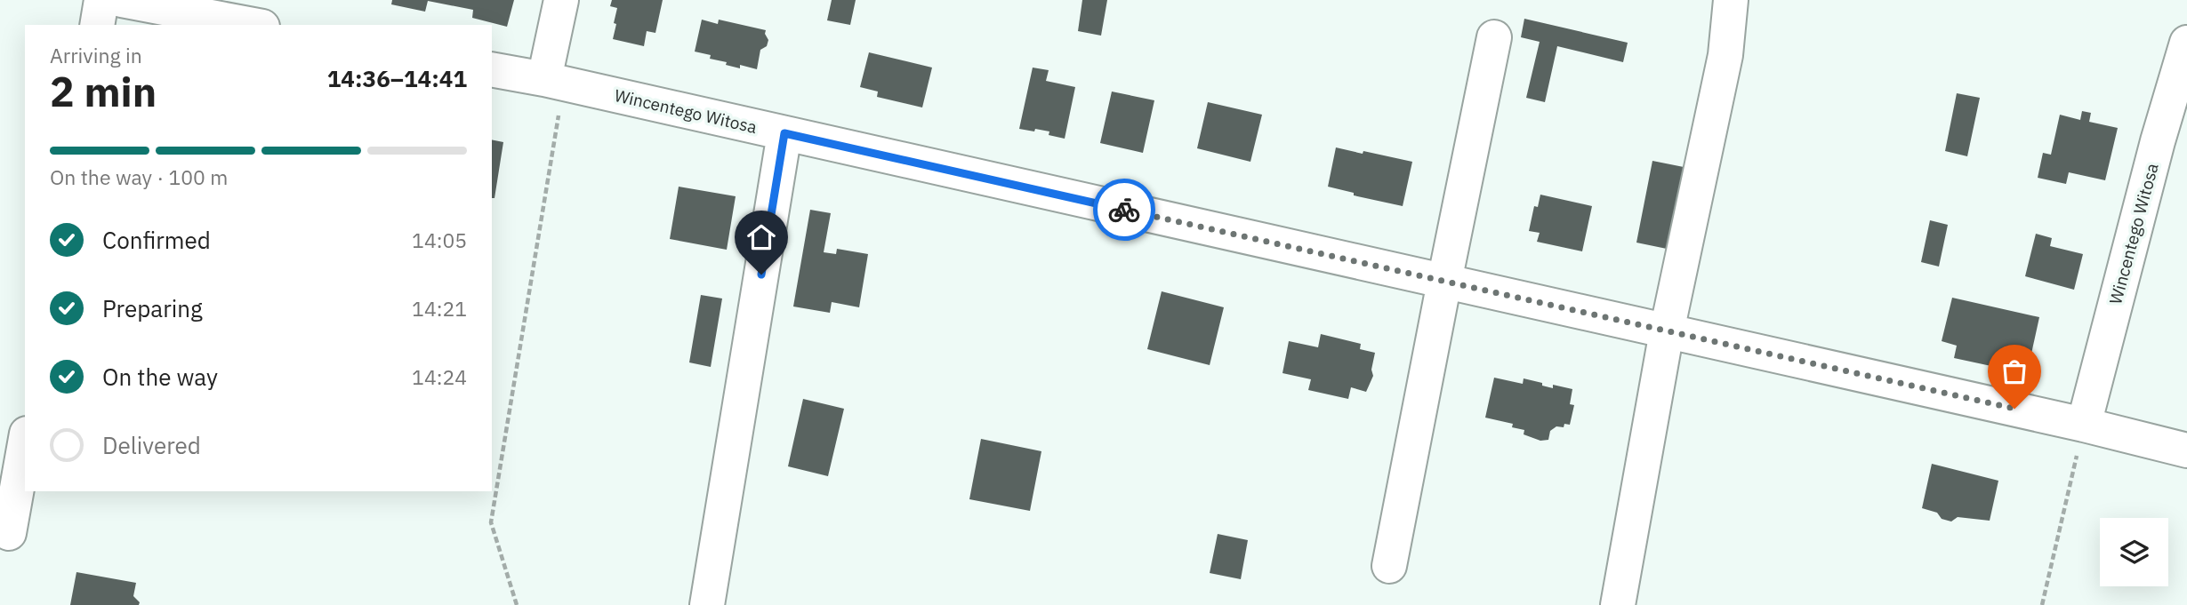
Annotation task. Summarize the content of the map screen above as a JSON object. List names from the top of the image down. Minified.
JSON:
{"streets":{"street":["Wincentego Witosa"]},"page":{"heading":["2 min","Arriving in","14:36–14:41"],"bar":"On the way · 100 m","list":[["Confirmed","14:05"],["Preparing","14:21"],["On the way","14:24"],"Delivered"]}}
